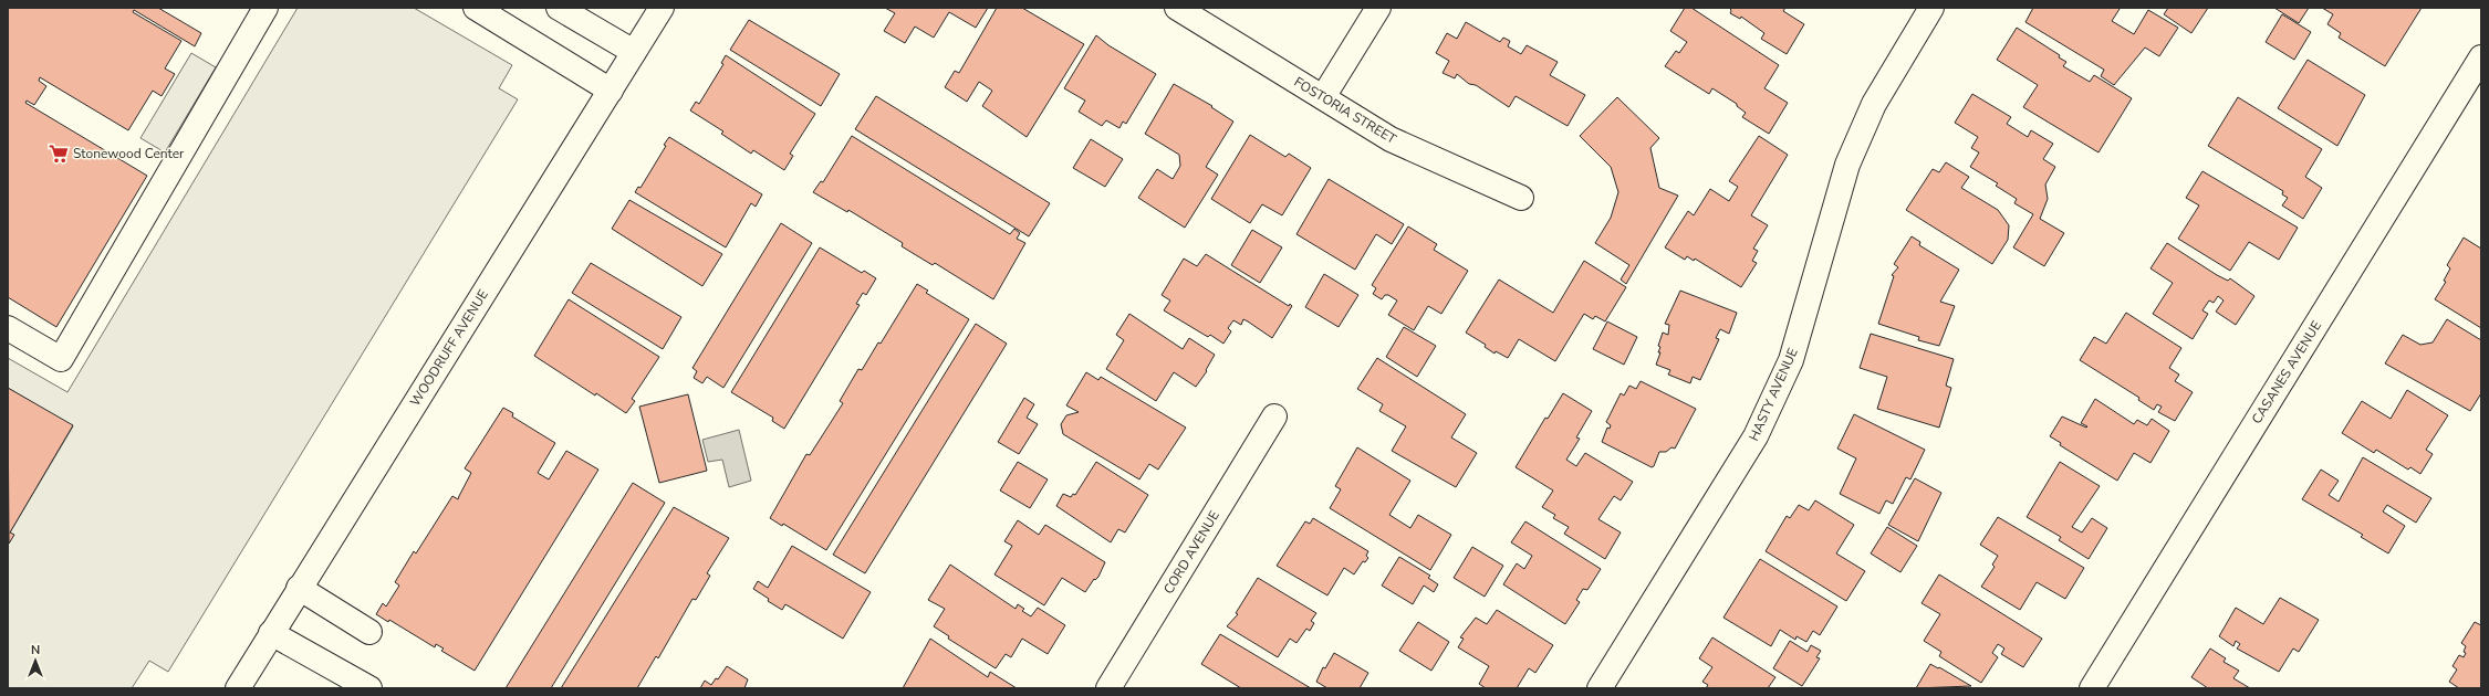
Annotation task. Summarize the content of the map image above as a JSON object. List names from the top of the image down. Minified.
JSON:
{"streets":{"street":["FOSTORIA STREET","WOODRUFF AVENUE","CASANES AVENUE","HASTY AVENUE","CORD AVENUE"]},"places":{"supermarket":["Stonewood Center"]},"north":"top"}
